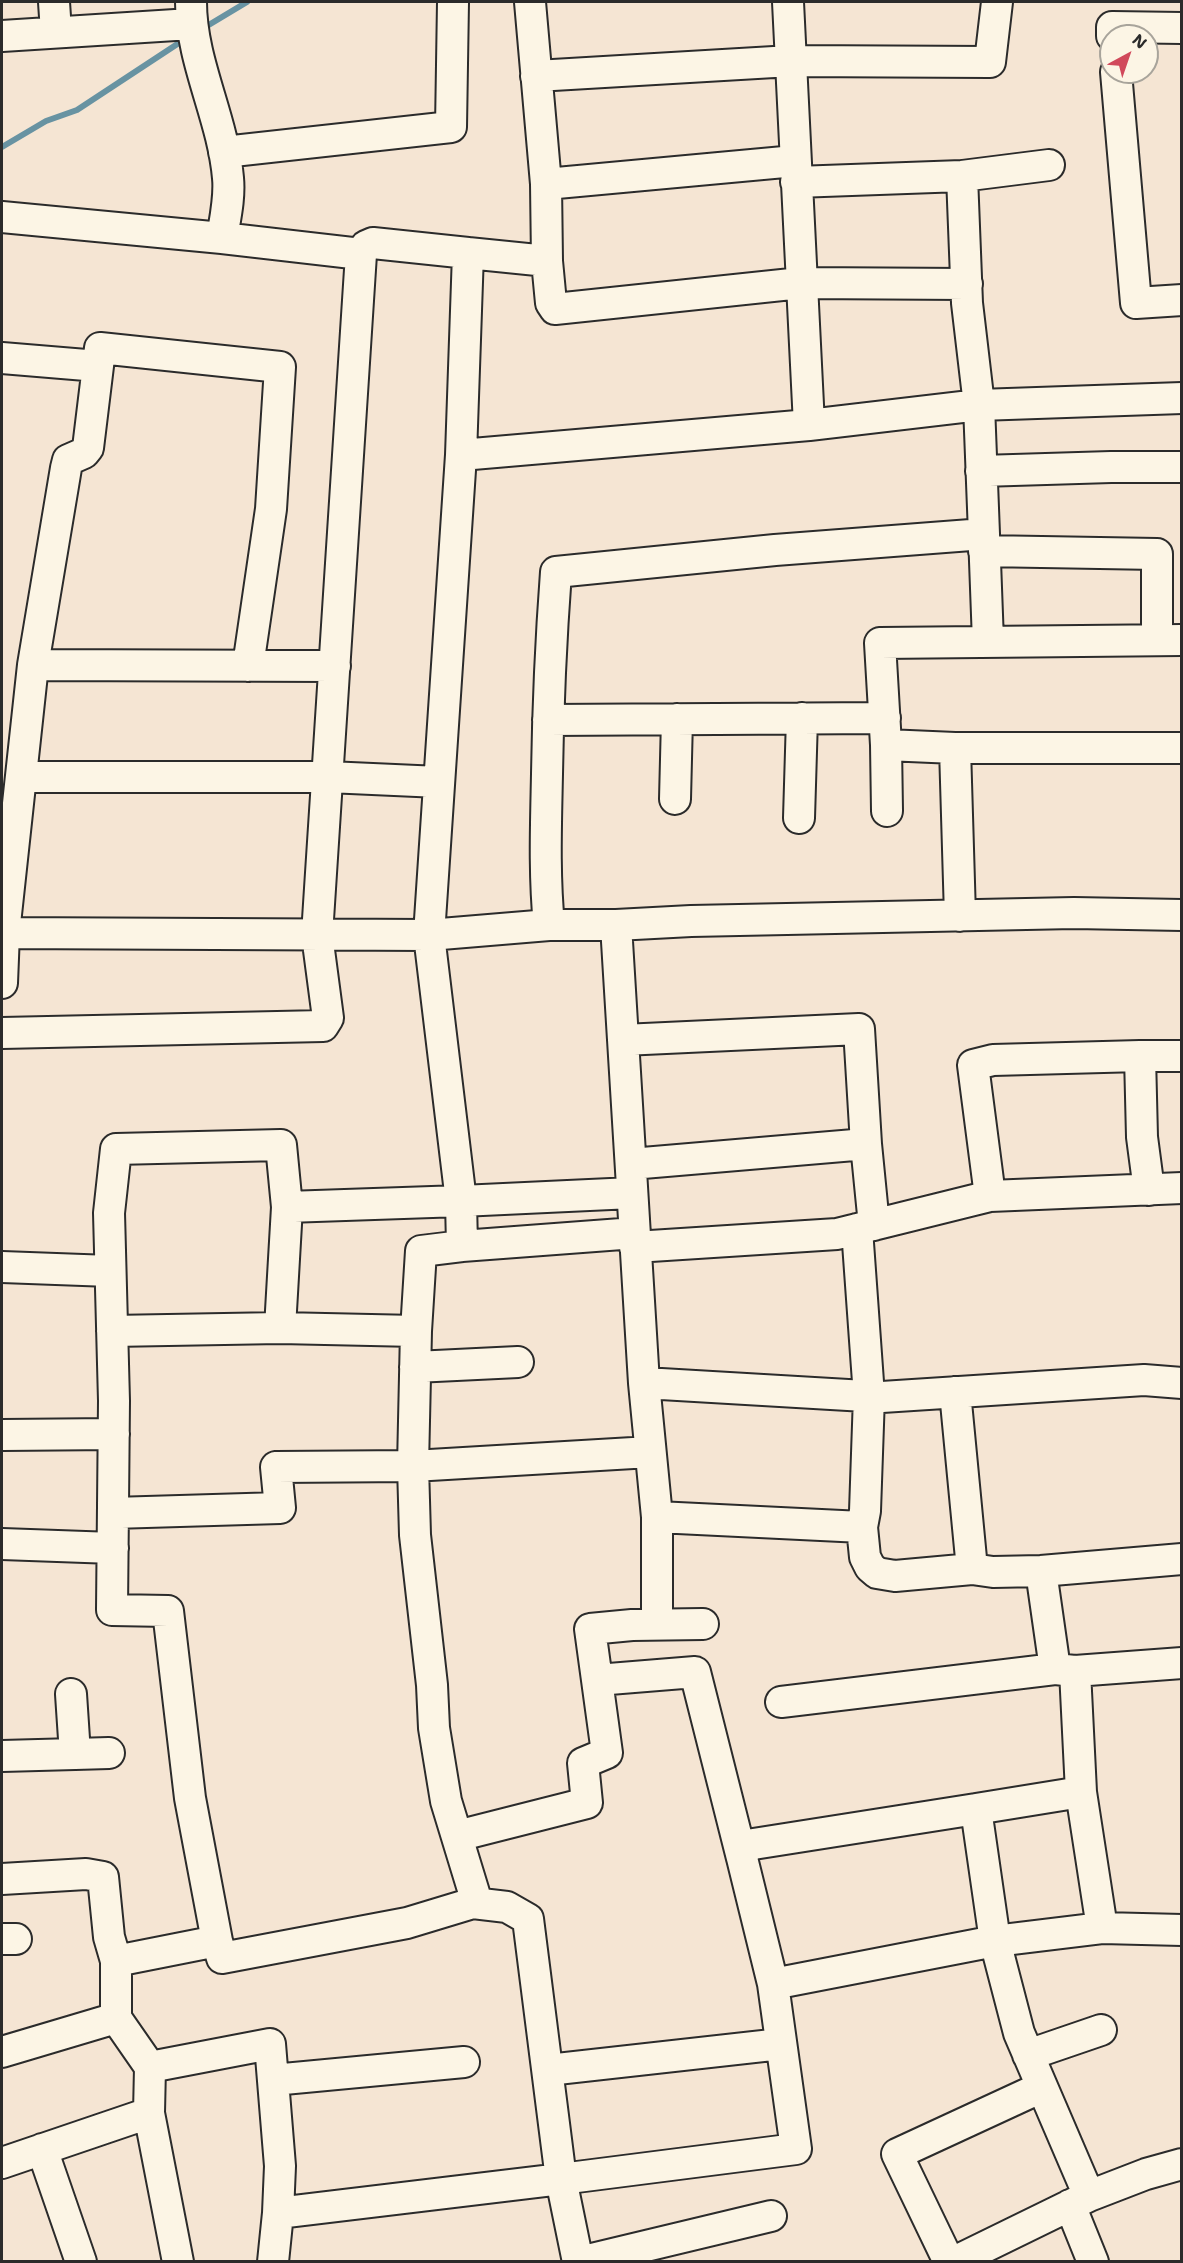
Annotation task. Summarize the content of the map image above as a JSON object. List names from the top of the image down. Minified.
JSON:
{"north":"top right"}
